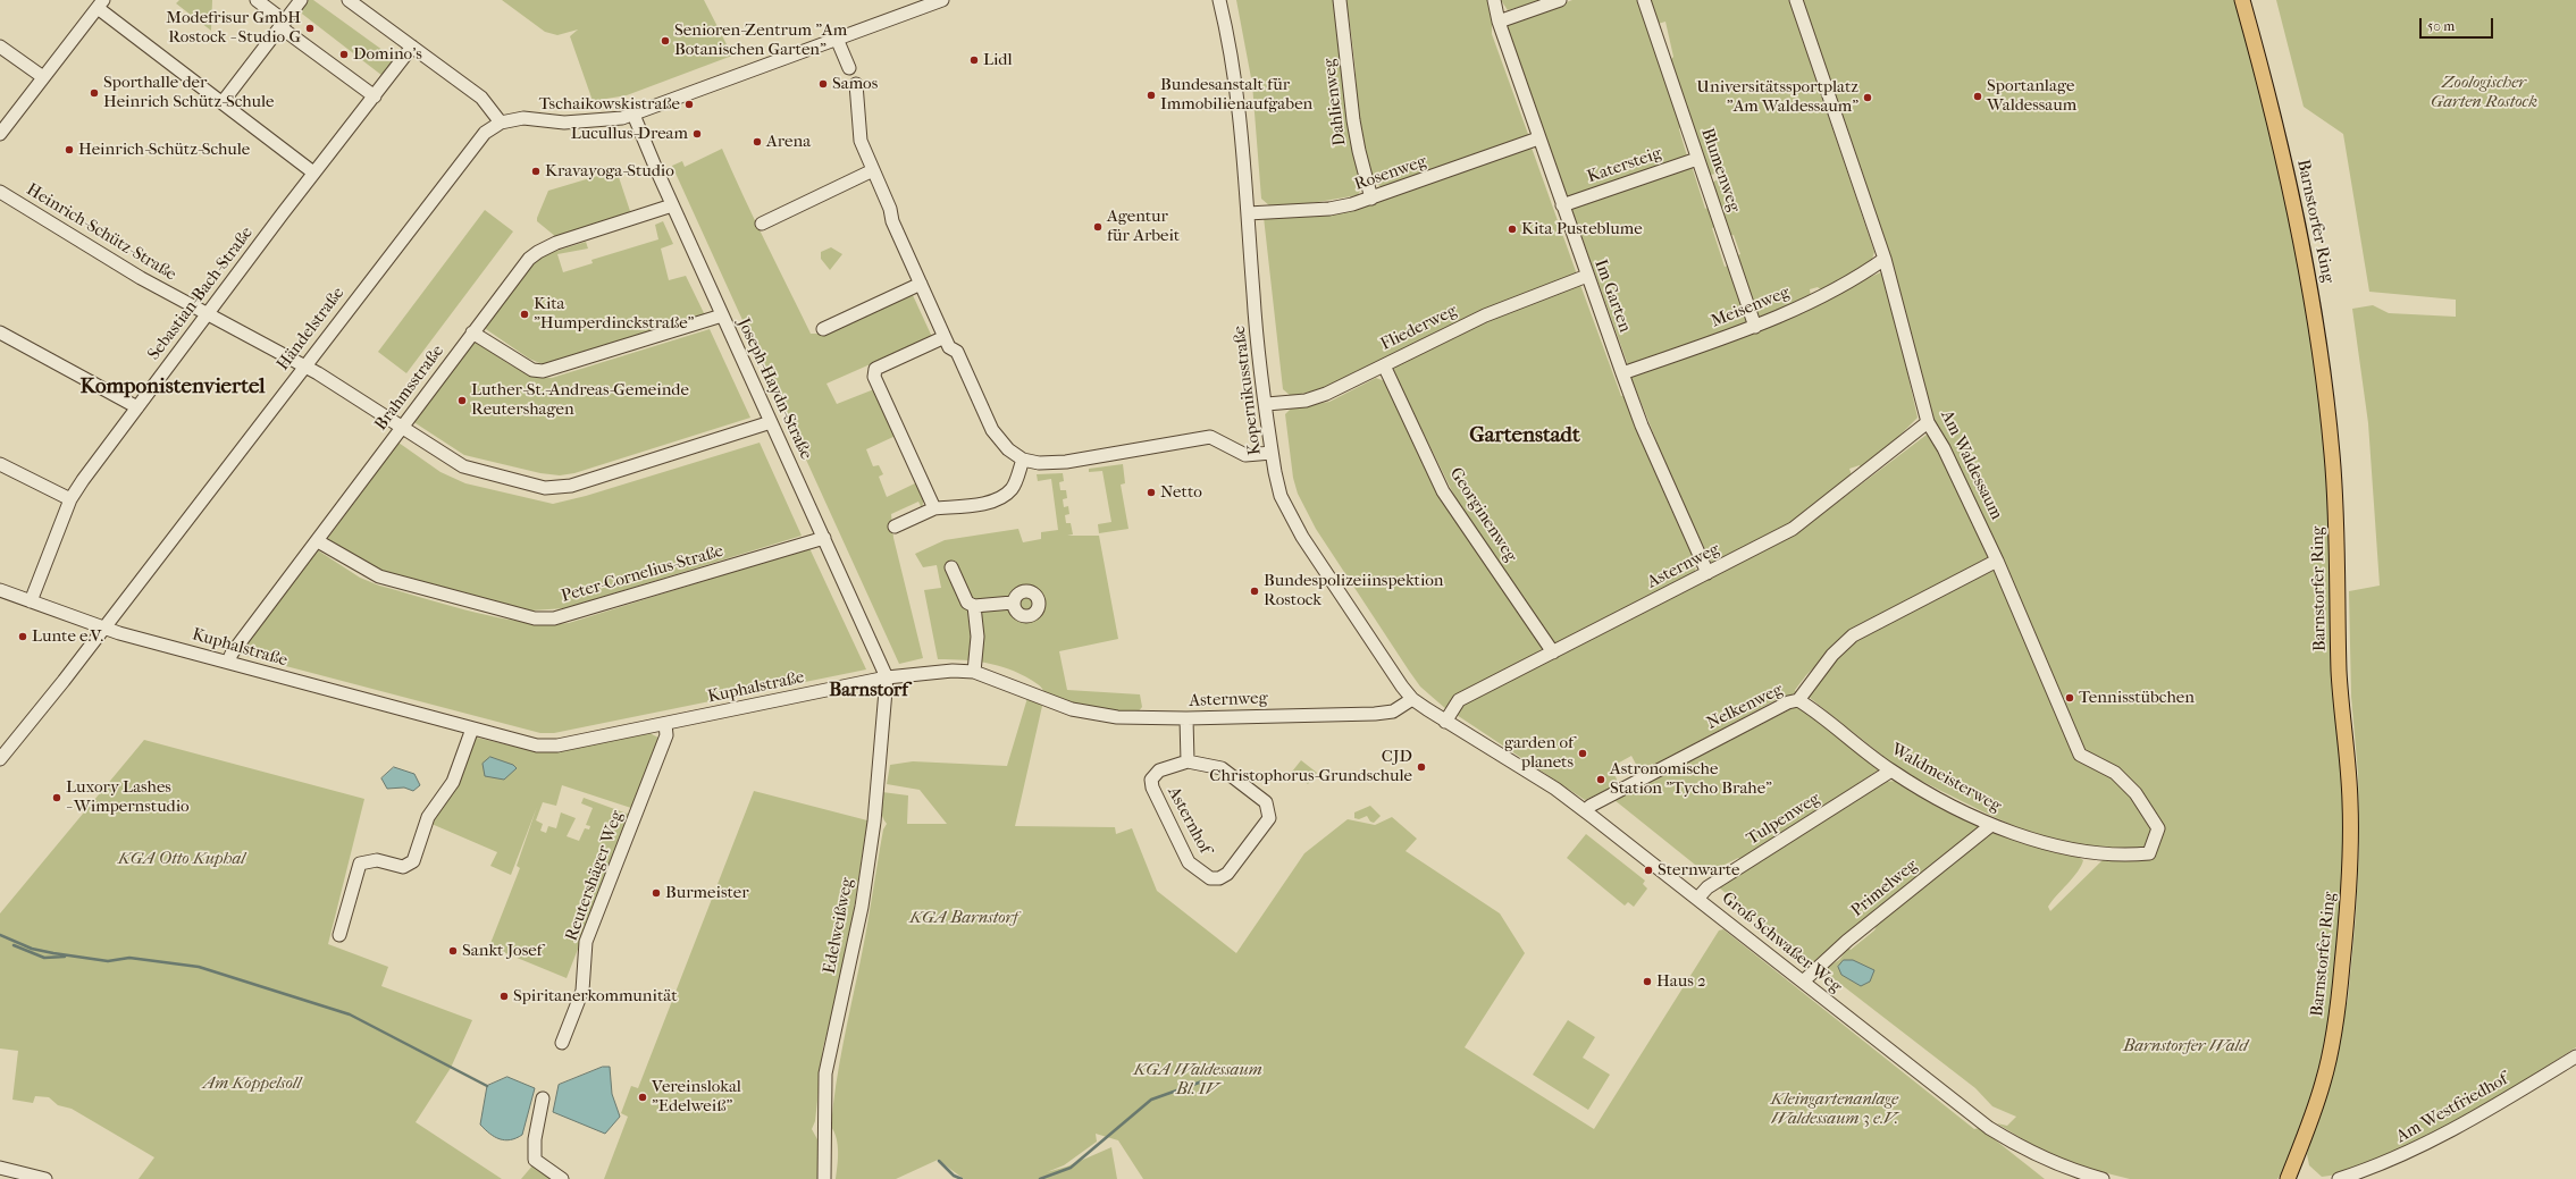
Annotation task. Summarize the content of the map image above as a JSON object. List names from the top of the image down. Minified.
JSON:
{"streets":{"main road":["Barnstorfer Ring"],"street":["Dahlienweg","Katersteig","Blumenweg","Rosenweg","Heinrich-Schütz-Straße","Sebastian-Bach-Straße","Im Garten","Meisenweg","Fliederweg","Händelstraße","Brahmsstraße","Joseph-Haydn-Straße","Kopernikusstraße","Am Waldessaum","Georginenweg","Asternweg","Peter-Cornelius-Straße","Kuphalstraße","Nelkenweg","Waldmeisterweg","Tulpenweg","Asternhof","Reutershäger Weg","Primelweg","Edelweißweg","Groß Schwaßer Weg","Am Westfriedhof"]},"crossings":[["Dahlienweg","Rosenweg"],["Katersteig","Blumenweg"],["Katersteig","Im Garten"],["Blumenweg","Meisenweg"],["Rosenweg","Im Garten"],["Rosenweg","Kopernikusstraße"],["Heinrich-Schütz-Straße","Sebastian-Bach-Straße"],["Heinrich-Schütz-Straße","Händelstraße"],["Heinrich-Schütz-Straße","Brahmsstraße"],["Heinrich-Schütz-Straße","Joseph-Haydn-Straße"],["Sebastian-Bach-Straße","Kuphalstraße"],["Im Garten","Meisenweg"],["Im Garten","Fliederweg"],["Im Garten","Asternweg"],["Meisenweg","Am Waldessaum"],["Fliederweg","Kopernikusstraße"],["Fliederweg","Georginenweg"],["Händelstraße","Kuphalstraße"],["Brahmsstraße","Joseph-Haydn-Straße"],["Brahmsstraße","Peter-Cornelius-Straße"],["Brahmsstraße","Kuphalstraße"],["Joseph-Haydn-Straße","Peter-Cornelius-Straße"],["Joseph-Haydn-Straße","Kuphalstraße"],["Joseph-Haydn-Straße","Edelweißweg"],["Kopernikusstraße","Asternweg"],["Kopernikusstraße","Groß Schwaßer Weg"],["Am Waldessaum","Asternweg"],["Am Waldessaum","Nelkenweg"],["Am Waldessaum","Waldmeisterweg"],["Georginenweg","Asternweg"],["Asternweg","Kuphalstraße"],["Asternweg","Asternhof"],["Asternweg","Groß Schwaßer Weg"],["Kuphalstraße","Reutershäger Weg"],["Kuphalstraße","Edelweißweg"],["Nelkenweg","Waldmeisterweg"],["Nelkenweg","Groß Schwaßer Weg"],["Waldmeisterweg","Tulpenweg"],["Waldmeisterweg","Primelweg"],["Tulpenweg","Groß Schwaßer Weg"],["Primelweg","Groß Schwaßer Weg"]],"districts":["Komponistenviertel","Gartenstadt","Barnstorf"],"parks":["Zoologischer Garten Rostock","KGA Otto Kuphal","KGA Barnstorf","Barnstorfer Wald","KGA Waldessaum Bl. IV","Am Koppelsoll","Kleingartenanlage Waldessaum 3 e.V."],"places":["Modefrisur GmbH Rostock - Studio G","Senioren-Zentrum \"Am Botanischen Garten\"","Domino's","Lidl","Samos","Sporthalle der Heinrich Schütz-Schule","Bundesanstalt für Immobilienaufgaben","Sportanlage Waldessaum","Universitätssportplatz \"Am Waldessaum\"","Tschaikowskistraße","Lucullus-Dream","Arena","Heinrich-Schütz-Schule","Kravayoga-Studio","Agentur für Arbeit","Kita Pusteblume","Kita \"Humperdinckstraße\"","Luther-St.-Andreas-Gemeinde Reutershagen","Netto","Bundespolizeiinspektion Rostock","Lunte e.V.","Tennisstübchen","garden of planets","CJD Christophorus-Grundschule","Astronomische Station \"Tycho Brahe\"","Luxory Lashes - Wimpernstudio","Sternwarte","Burmeister","Sankt Josef","Haus 2","Spiritanerkommunität","Vereinslokal \"Edelweiß\""],"scale_bar":"50 m"}
